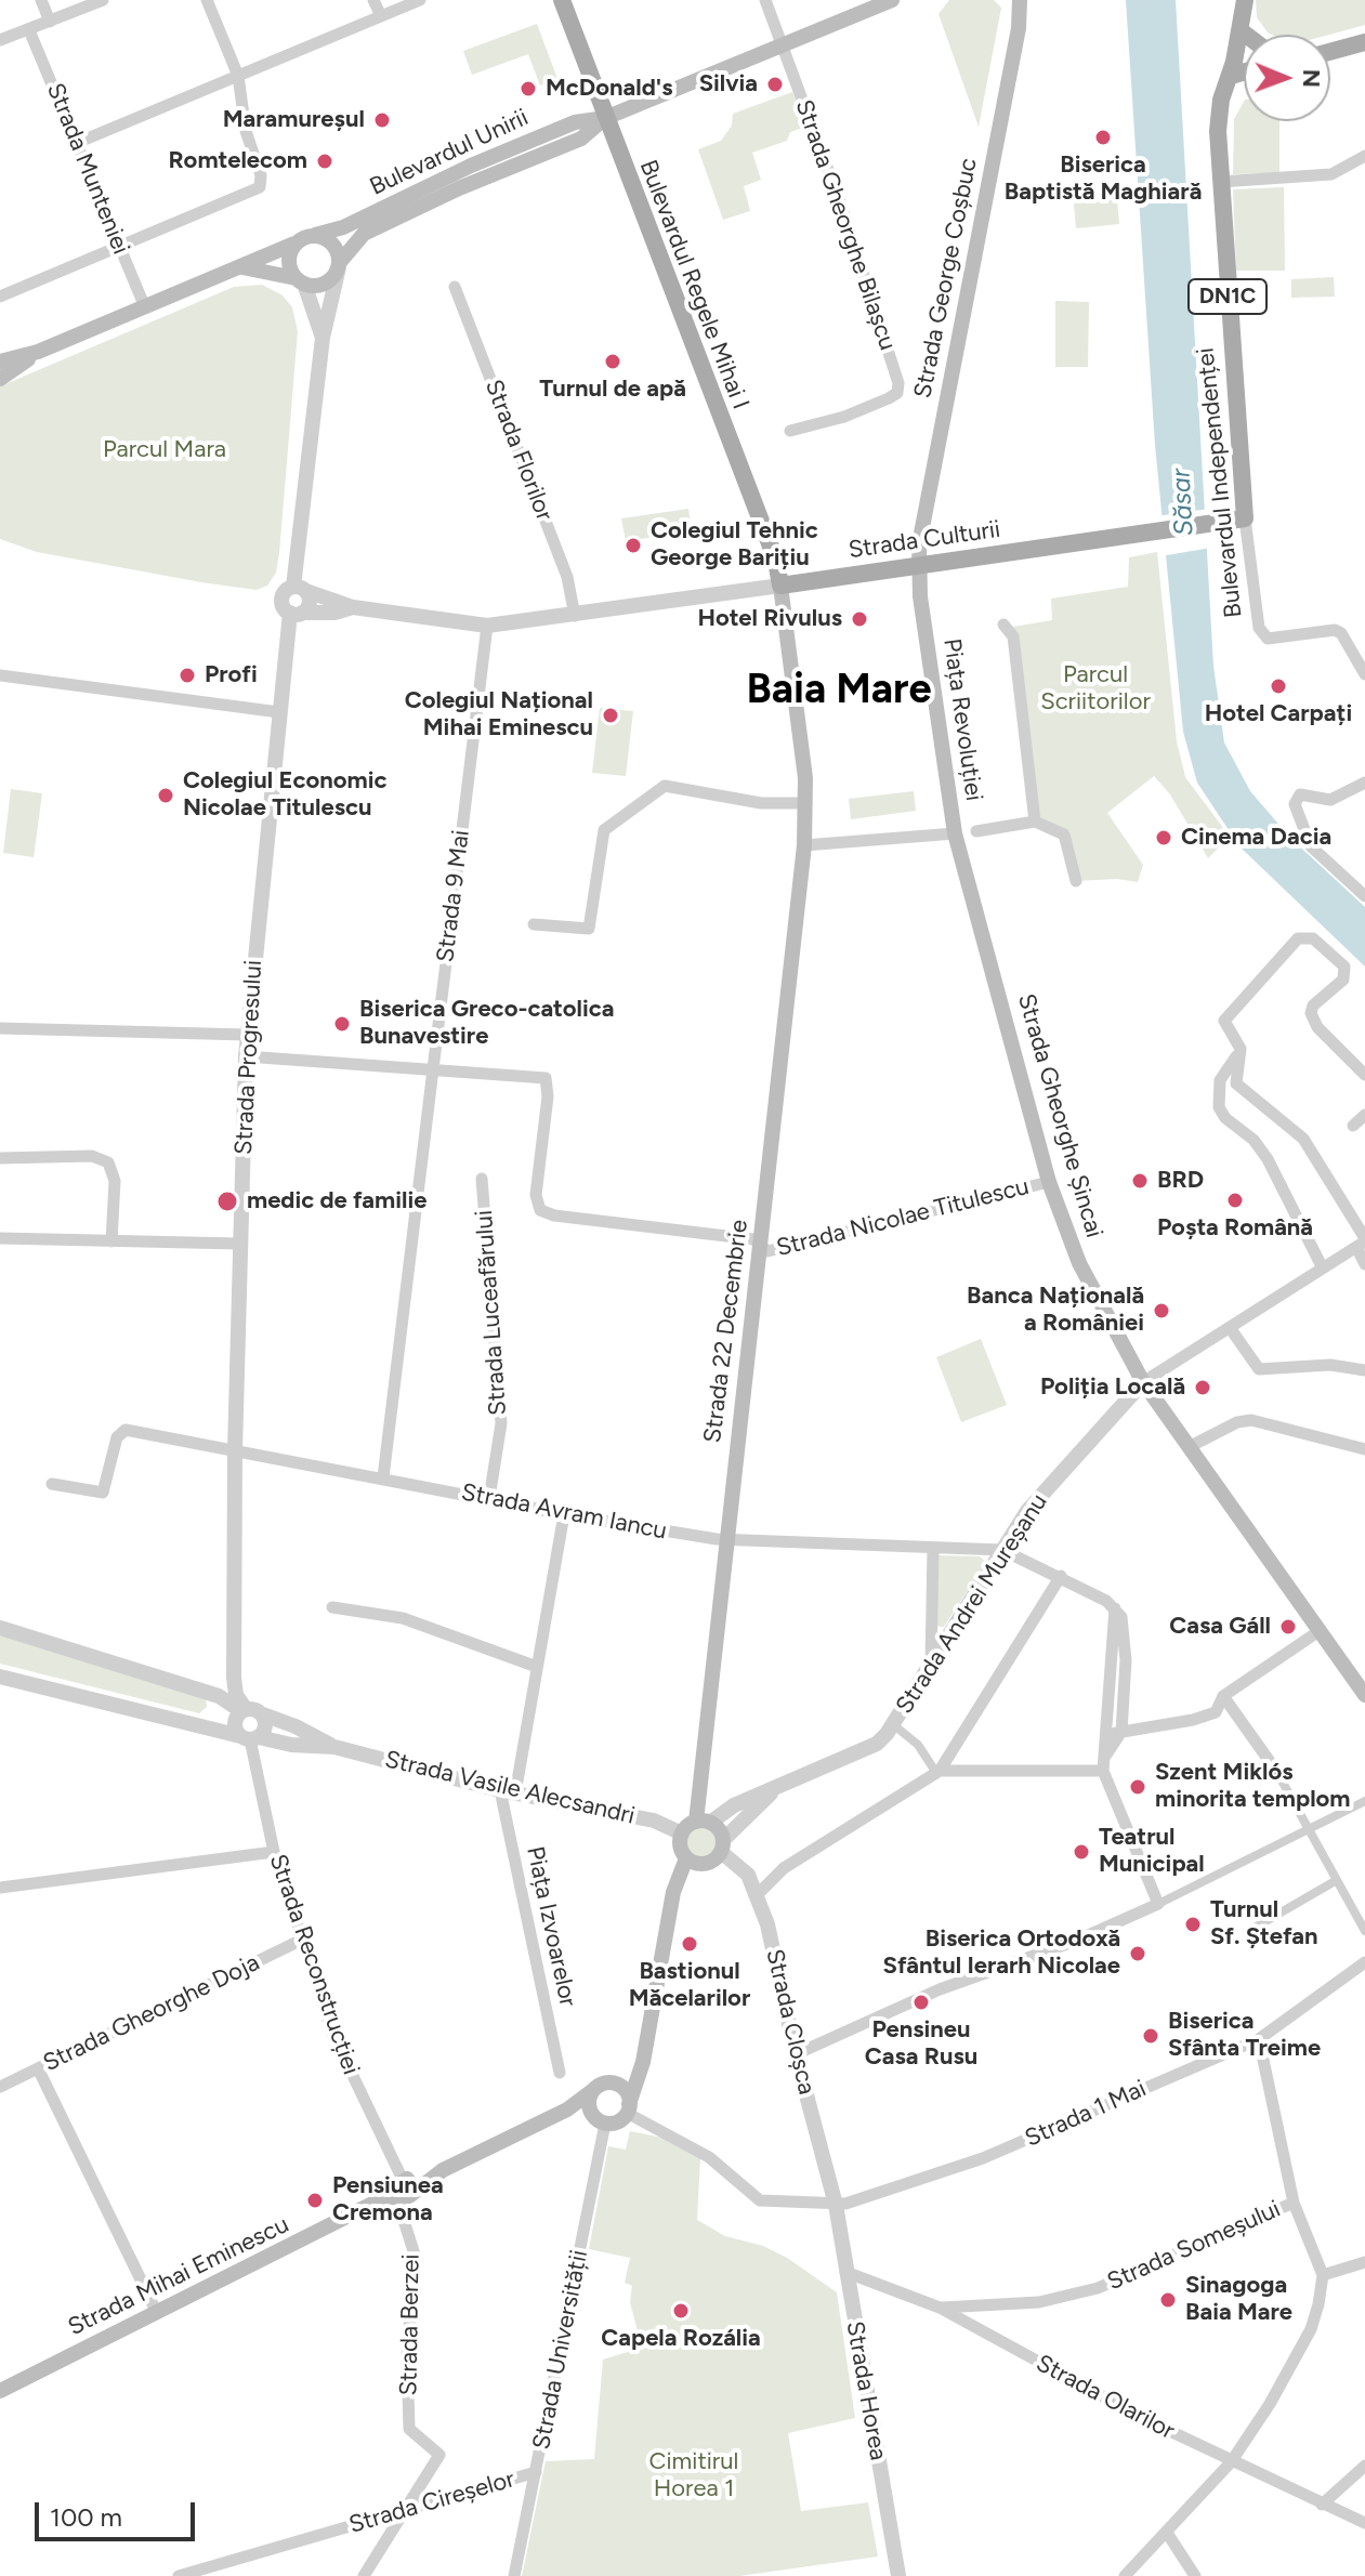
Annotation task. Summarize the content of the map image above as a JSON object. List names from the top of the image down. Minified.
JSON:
{"streets":{"main road":["Bulevardul Unirii","Strada George Coșbuc","Bulevardul Regele Mihai I","DN1C","Bulevardul Independenței","Strada Culturii","Piața Revoluției","Strada Gheorghe Șincai","Strada 22 Decembrie","Strada Mihai Eminescu"],"street":["Strada Munteniei","Strada Gheorghe Bilașcu","Strada Florilor","Strada 9 Mai","Strada Progresului","Strada Nicolae Titulescu","Strada Luceafărului","Strada Avram Iancu","Strada Andrei Mureșanu","Strada Vasile Alecsandri","Piața Izvoarelor","Strada Reconstrucției","Strada Gheorghe Doja","Strada Cloșca","Strada 1 Mai","Strada Someșului","Strada Berzei","Strada Universității","Strada Horea","Strada Olarilor","Strada Cireșelor"]},"crossings":[["Bulevardul Unirii","Strada Munteniei"],["Bulevardul Unirii","Strada Gheorghe Bilașcu"],["Bulevardul Unirii","Bulevardul Regele Mihai I"],["Bulevardul Unirii","Strada Progresului"],["Strada George Coșbuc","Strada Culturii"],["Strada George Coșbuc","Piața Revoluției"],["Bulevardul Regele Mihai I","Strada Culturii"],["Strada Florilor","Strada Culturii"],["Bulevardul Independenței","Strada Culturii"],["Strada Culturii","Piața Revoluției"],["Strada Culturii","Strada 9 Mai"],["Strada Culturii","Strada Progresului"],["Piața Revoluției","Strada Gheorghe Șincai"],["Piața Revoluției","Strada 22 Decembrie"],["Strada 9 Mai","Strada Nicolae Titulescu"],["Strada 9 Mai","Strada Avram Iancu"],["Strada Progresului","Strada Avram Iancu"],["Strada Progresului","Strada Vasile Alecsandri"],["Strada Progresului","Strada Reconstrucției"],["Strada Gheorghe Șincai","Strada Nicolae Titulescu"],["Strada Gheorghe Șincai","Strada Andrei Mureșanu"],["Strada Nicolae Titulescu","Strada 22 Decembrie"],["Strada Luceafărului","Strada Avram Iancu"],["Strada 22 Decembrie","Strada Avram Iancu"],["Strada 22 Decembrie","Strada Andrei Mureșanu"],["Strada 22 Decembrie","Strada Vasile Alecsandri"],["Strada 22 Decembrie","Strada Cloșca"],["Strada Avram Iancu","Strada Andrei Mureșanu"],["Strada Andrei Mureșanu","Strada Vasile Alecsandri"],["Strada Andrei Mureșanu","Strada Cloșca"],["Strada Vasile Alecsandri","Piața Izvoarelor"],["Strada Vasile Alecsandri","Strada Reconstrucției"],["Strada Vasile Alecsandri","Strada Cloșca"],["Strada Reconstrucției","Strada Gheorghe Doja"],["Strada Reconstrucției","Strada Mihai Eminescu"],["Strada Reconstrucției","Strada Berzei"],["Strada Cloșca","Strada 1 Mai"],["Strada Cloșca","Strada Horea"],["Strada 1 Mai","Strada Mihai Eminescu"],["Strada 1 Mai","Strada Universității"],["Strada 1 Mai","Strada Horea"],["Strada Someșului","Strada Olarilor"],["Strada Mihai Eminescu","Strada Berzei"],["Strada Mihai Eminescu","Strada Universității"],["Strada Berzei","Strada Cireșelor"],["Strada Universității","Strada Cireșelor"],["Strada Horea","Strada Olarilor"]],"districts":["Baia Mare"],"water":["Săsar"],"parks":["Parcul Mara","Parcul Scriitorilor","Cimitirul Horea 1"],"places":["Silvia","McDonald's","Maramureșul","Biserica Baptistă Maghiară","Romtelecom","Turnul de apă","Colegiul Tehnic George Barițiu","Hotel Rivulus","Profi","Hotel Carpați","Colegiul Național Mihai Eminescu","Colegiul Economic Nicolae Titulescu","Cinema Dacia","Biserica Greco-catolica Bunavestire","BRD","Poșta Română","medic de familie","Banca Națională a României","Poliția Locală","Casa Gáll","Szent Miklós minorita templom","Teatrul Municipal","Turnul Sf. Ștefan","Bastionul Măcelarilor","Biserica Ortodoxă Sfântul Ierarh Nicolae","Pensineu Casa Rusu","Biserica Sfânta Treime","Pensiunea Cremona","Sinagoga Baia Mare","Capela Rozália"],"scale_bar":"100 m","north":"right"}
